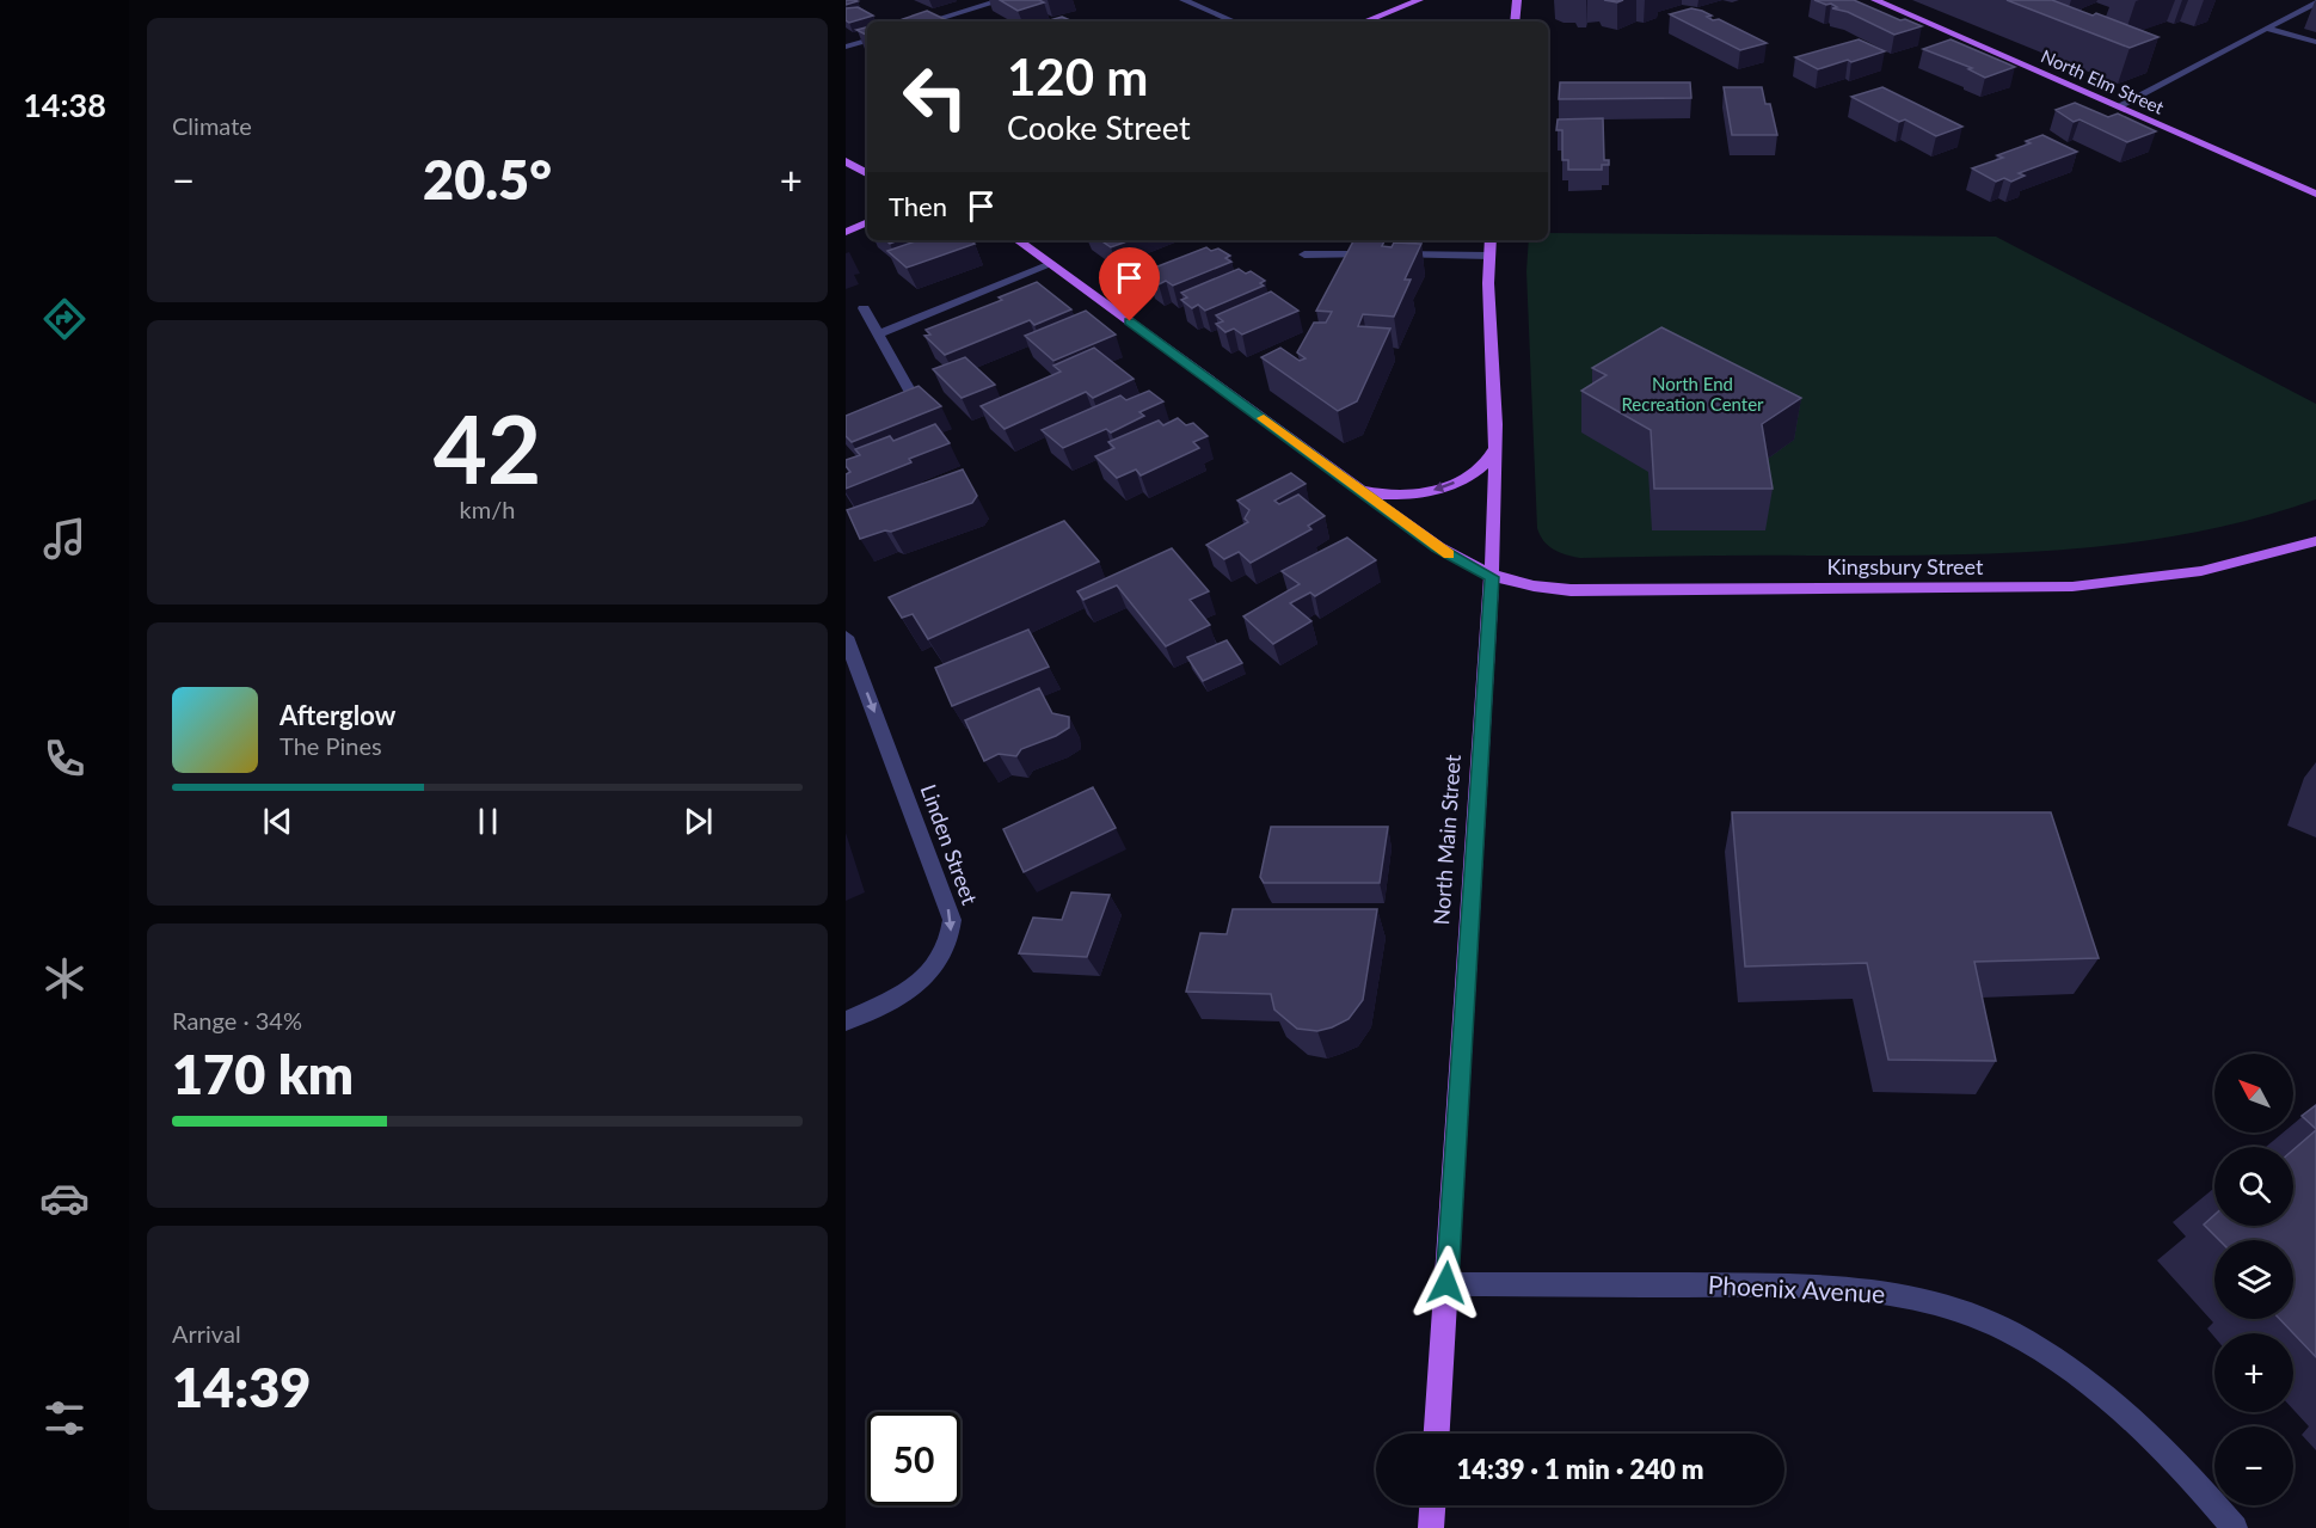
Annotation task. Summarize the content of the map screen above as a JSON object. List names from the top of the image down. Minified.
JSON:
{"streets":{"main road":["North Elm Street","Kingsbury Street","North Main Street"],"street":["Linden Street","Phoenix Avenue"]},"crossings":[["Kingsbury Street","North Main Street"],["North Main Street","Phoenix Avenue"]],"one_way":["Linden Street"],"parks":["North End Recreation Center"],"north":"top left","page":{"tabs":"14:38","tile":["Climate",["42","km/h"],["Range · 34%","170 km"],["Arrival","14:39"]],"turn":["120 m","Cooke Street"],"heat":["−","20.5°","+"],"then":"Then","song":["Afterglow","The Pines"],"map_buttons":["+","−"],"limit":"50","trip":"14:39 · 1 min · 240 m"}}
